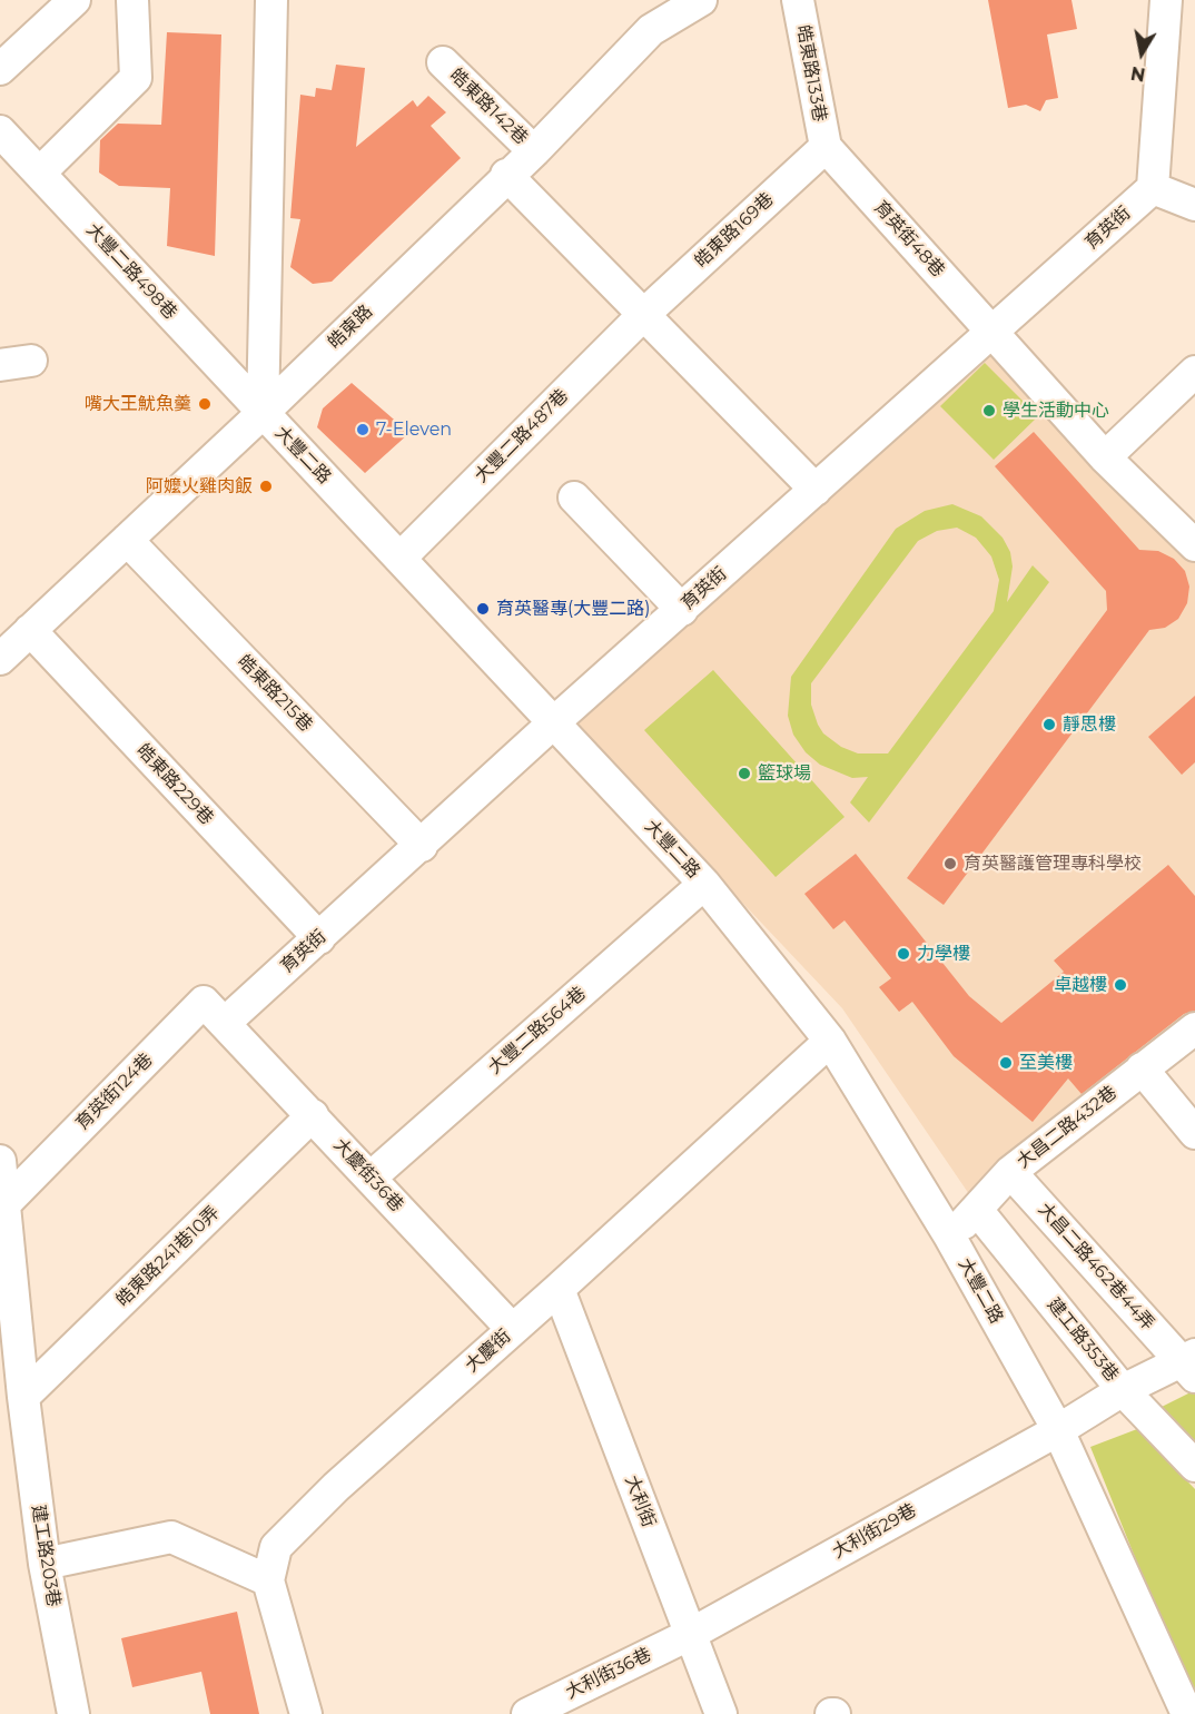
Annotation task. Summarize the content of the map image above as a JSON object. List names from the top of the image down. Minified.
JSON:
{"streets":{"street":["皓東路133巷","皓東路142巷","育英街","皓東路169巷","育英街48巷","大豐二路498巷","皓東路","大豐二路487巷","大豐二路","皓東路215巷","皓東路229巷","大豐二路564巷","育英街124巷","大昌二路432巷","大慶街36巷","皓東路241巷10弄","大昌二路462巷44弄","建工路353巷","大慶街","大利街","大利街29巷","建工路203巷","大利街36巷"]},"crossings":[["皓東路133巷","皓東路169巷"],["皓東路133巷","育英街48巷"],["皓東路142巷","皓東路"],["育英街","育英街48巷"],["育英街","大豐二路"],["育英街","皓東路215巷"],["育英街","皓東路229巷"],["育英街","育英街124巷"],["育英街","大慶街36巷"],["皓東路169巷","育英街48巷"],["皓東路169巷","大豐二路487巷"],["大豐二路498巷","皓東路"],["大豐二路498巷","大豐二路"],["皓東路","大豐二路"],["皓東路","皓東路215巷"],["皓東路","皓東路229巷"],["大豐二路487巷","大豐二路"],["大豐二路","大豐二路564巷"],["大豐二路","大昌二路432巷"],["大豐二路","大慶街"],["大豐二路","大利街29巷"],["大豐二路564巷","大慶街36巷"],["育英街124巷","大慶街36巷"],["育英街124巷","建工路203巷"],["大昌二路432巷","大昌二路462巷44弄"],["大昌二路432巷","建工路353巷"],["大慶街36巷","皓東路241巷10弄"],["大慶街36巷","大慶街"],["皓東路241巷10弄","建工路203巷"],["大昌二路462巷44弄","大利街29巷"],["建工路353巷","大利街29巷"],["大慶街","大利街"],["大利街","大利街29巷"],["大利街","大利街36巷"],["大利街29巷","大利街36巷"]],"places":["嘴大王魷魚羹","學生活動中心","7-Eleven","阿嬤火雞肉飯","育英醫專(大豐二路)","靜思樓","籃球場","育英醫護管理專科學校","力學樓","卓越樓","至美樓"],"north":"bottom"}
